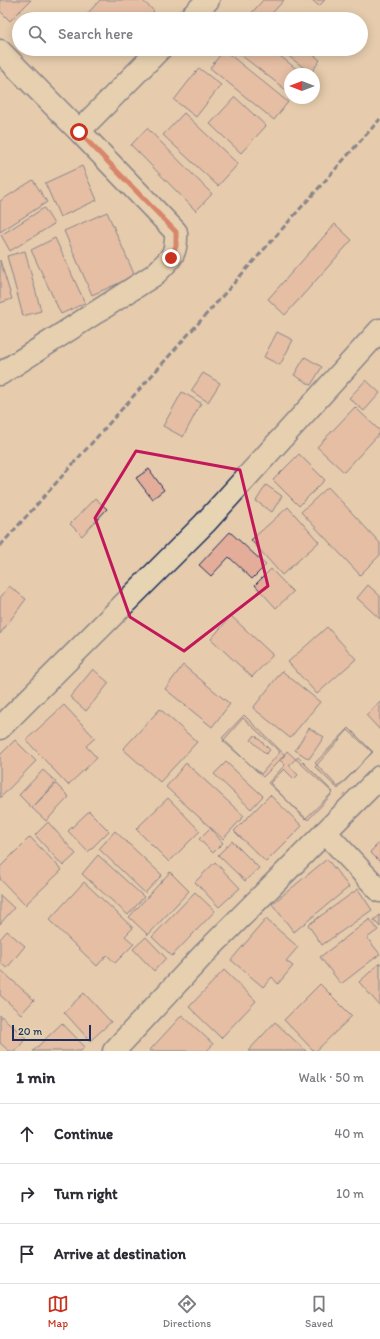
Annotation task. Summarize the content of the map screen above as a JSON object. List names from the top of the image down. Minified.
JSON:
{"scale_bar":"20 m","north":"left","page":{"search":"Search here","scale":"20 m","heading":["1 min","Walk · 50 m"],"list":[["Continue","40 m"],["Turn right","10 m"],"Arrive at destination"],"nav":["Map","Directions","Saved"]}}
